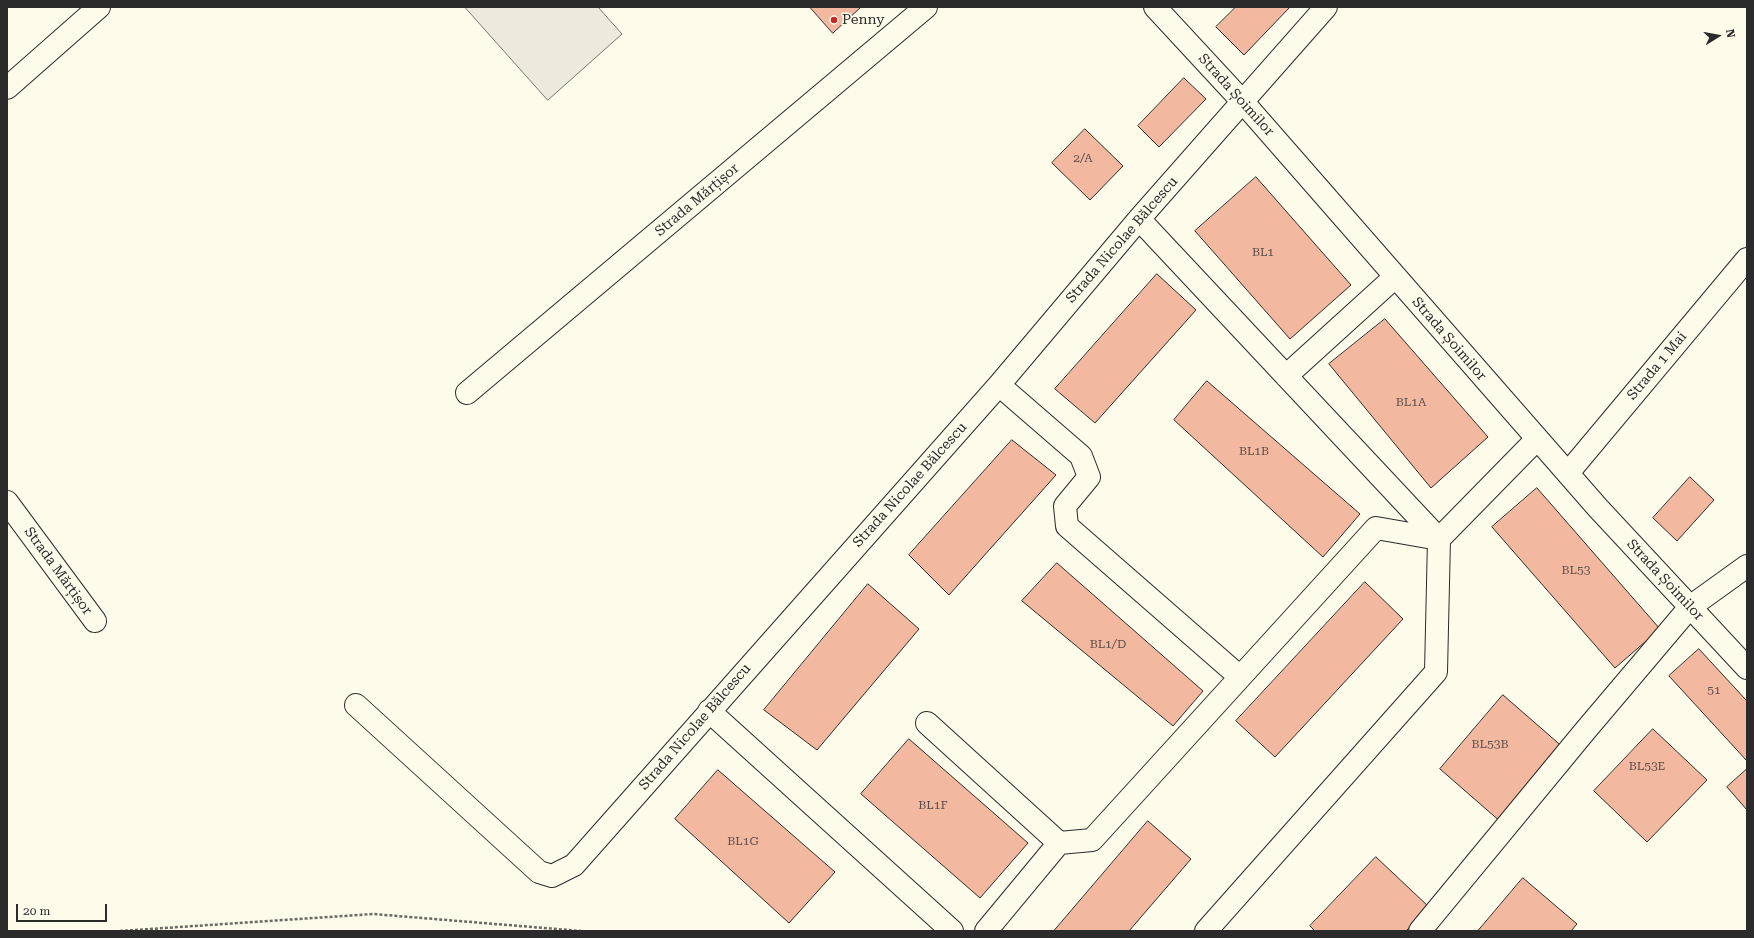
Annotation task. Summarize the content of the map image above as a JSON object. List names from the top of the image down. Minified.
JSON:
{"streets":{"street":["Strada Șoimilor","Strada Mărțișor","Strada Nicolae Bălcescu","Strada 1 Mai"]},"crossings":[["Strada Șoimilor","Strada Nicolae Bălcescu"],["Strada Șoimilor","Strada 1 Mai"]],"places":["Penny"],"house_numbers":["2/A","BL1","BL1A","BL1B","BL53","BL1/D","51","BL53B","BL53E","BL1F","BL1G"],"scale_bar":"20 m","north":"right"}
